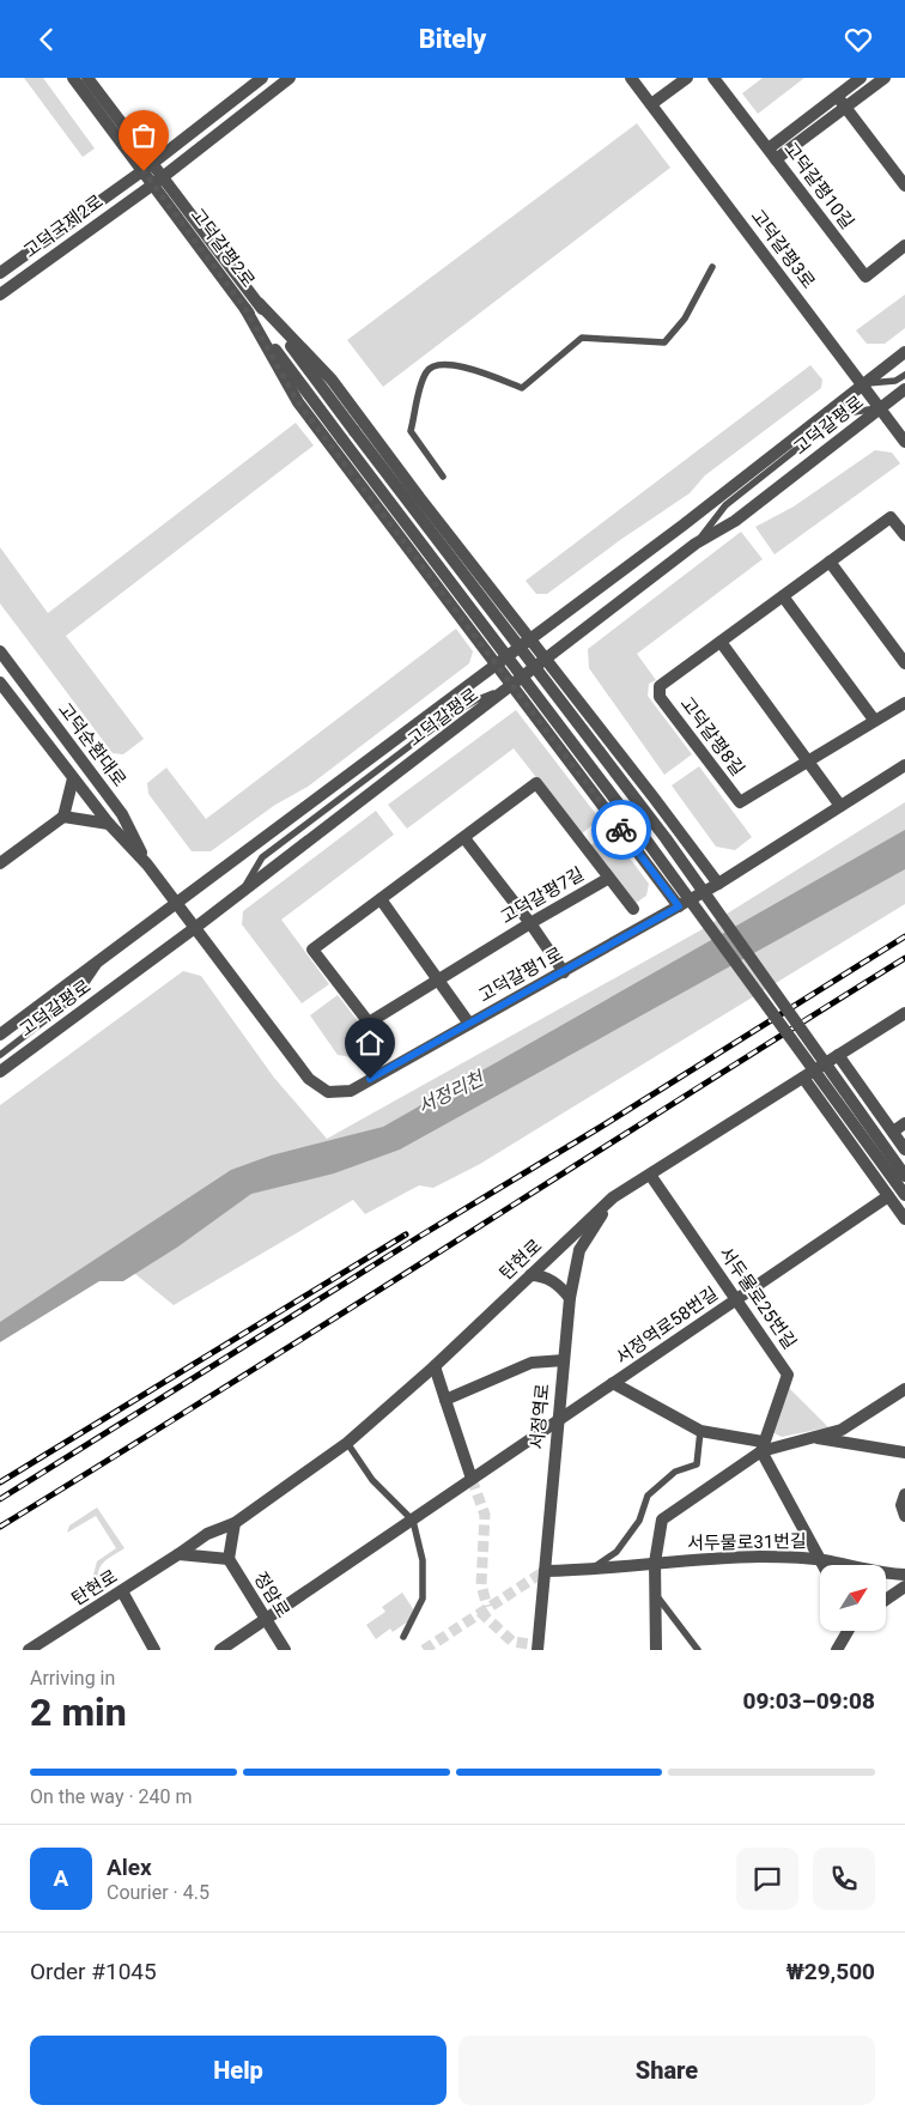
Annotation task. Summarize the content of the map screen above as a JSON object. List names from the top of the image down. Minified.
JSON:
{"streets":{"street":["고덕갈평10길","고덕국제2로","고덕갈평2로","고덕갈평3로","고덕갈평로","고덕갈평8길","고덕순환대로","고덕갈평7길","고덕갈평1로","탄현로","서두물로25번길","서정역로58번길","서정역로","서두물로31번길","정암로"]},"crossings":[["고덕국제2로","고덕갈평2로"],["고덕갈평3로","고덕갈평로"],["고덕갈평로","고덕순환대로"],["고덕갈평로","고덕갈평1로"],["고덕순환대로","고덕갈평1로"],["탄현로","서두물로25번길"],["탄현로","서정역로"],["서두물로25번길","서정역로58번길"],["서정역로58번길","서정역로"],["서정역로58번길","정암로"],["서정역로","서두물로31번길"]],"water":["서정리천"],"north":"top right","page":{"header":"Bitely","heading":["2 min","Arriving in","09:03–09:08"],"panel":["Alex","Courier · 4.5","Order #1045","₩29,500"],"bar":"On the way · 240 m","round":"A","buttons":["Help","Share"]}}
